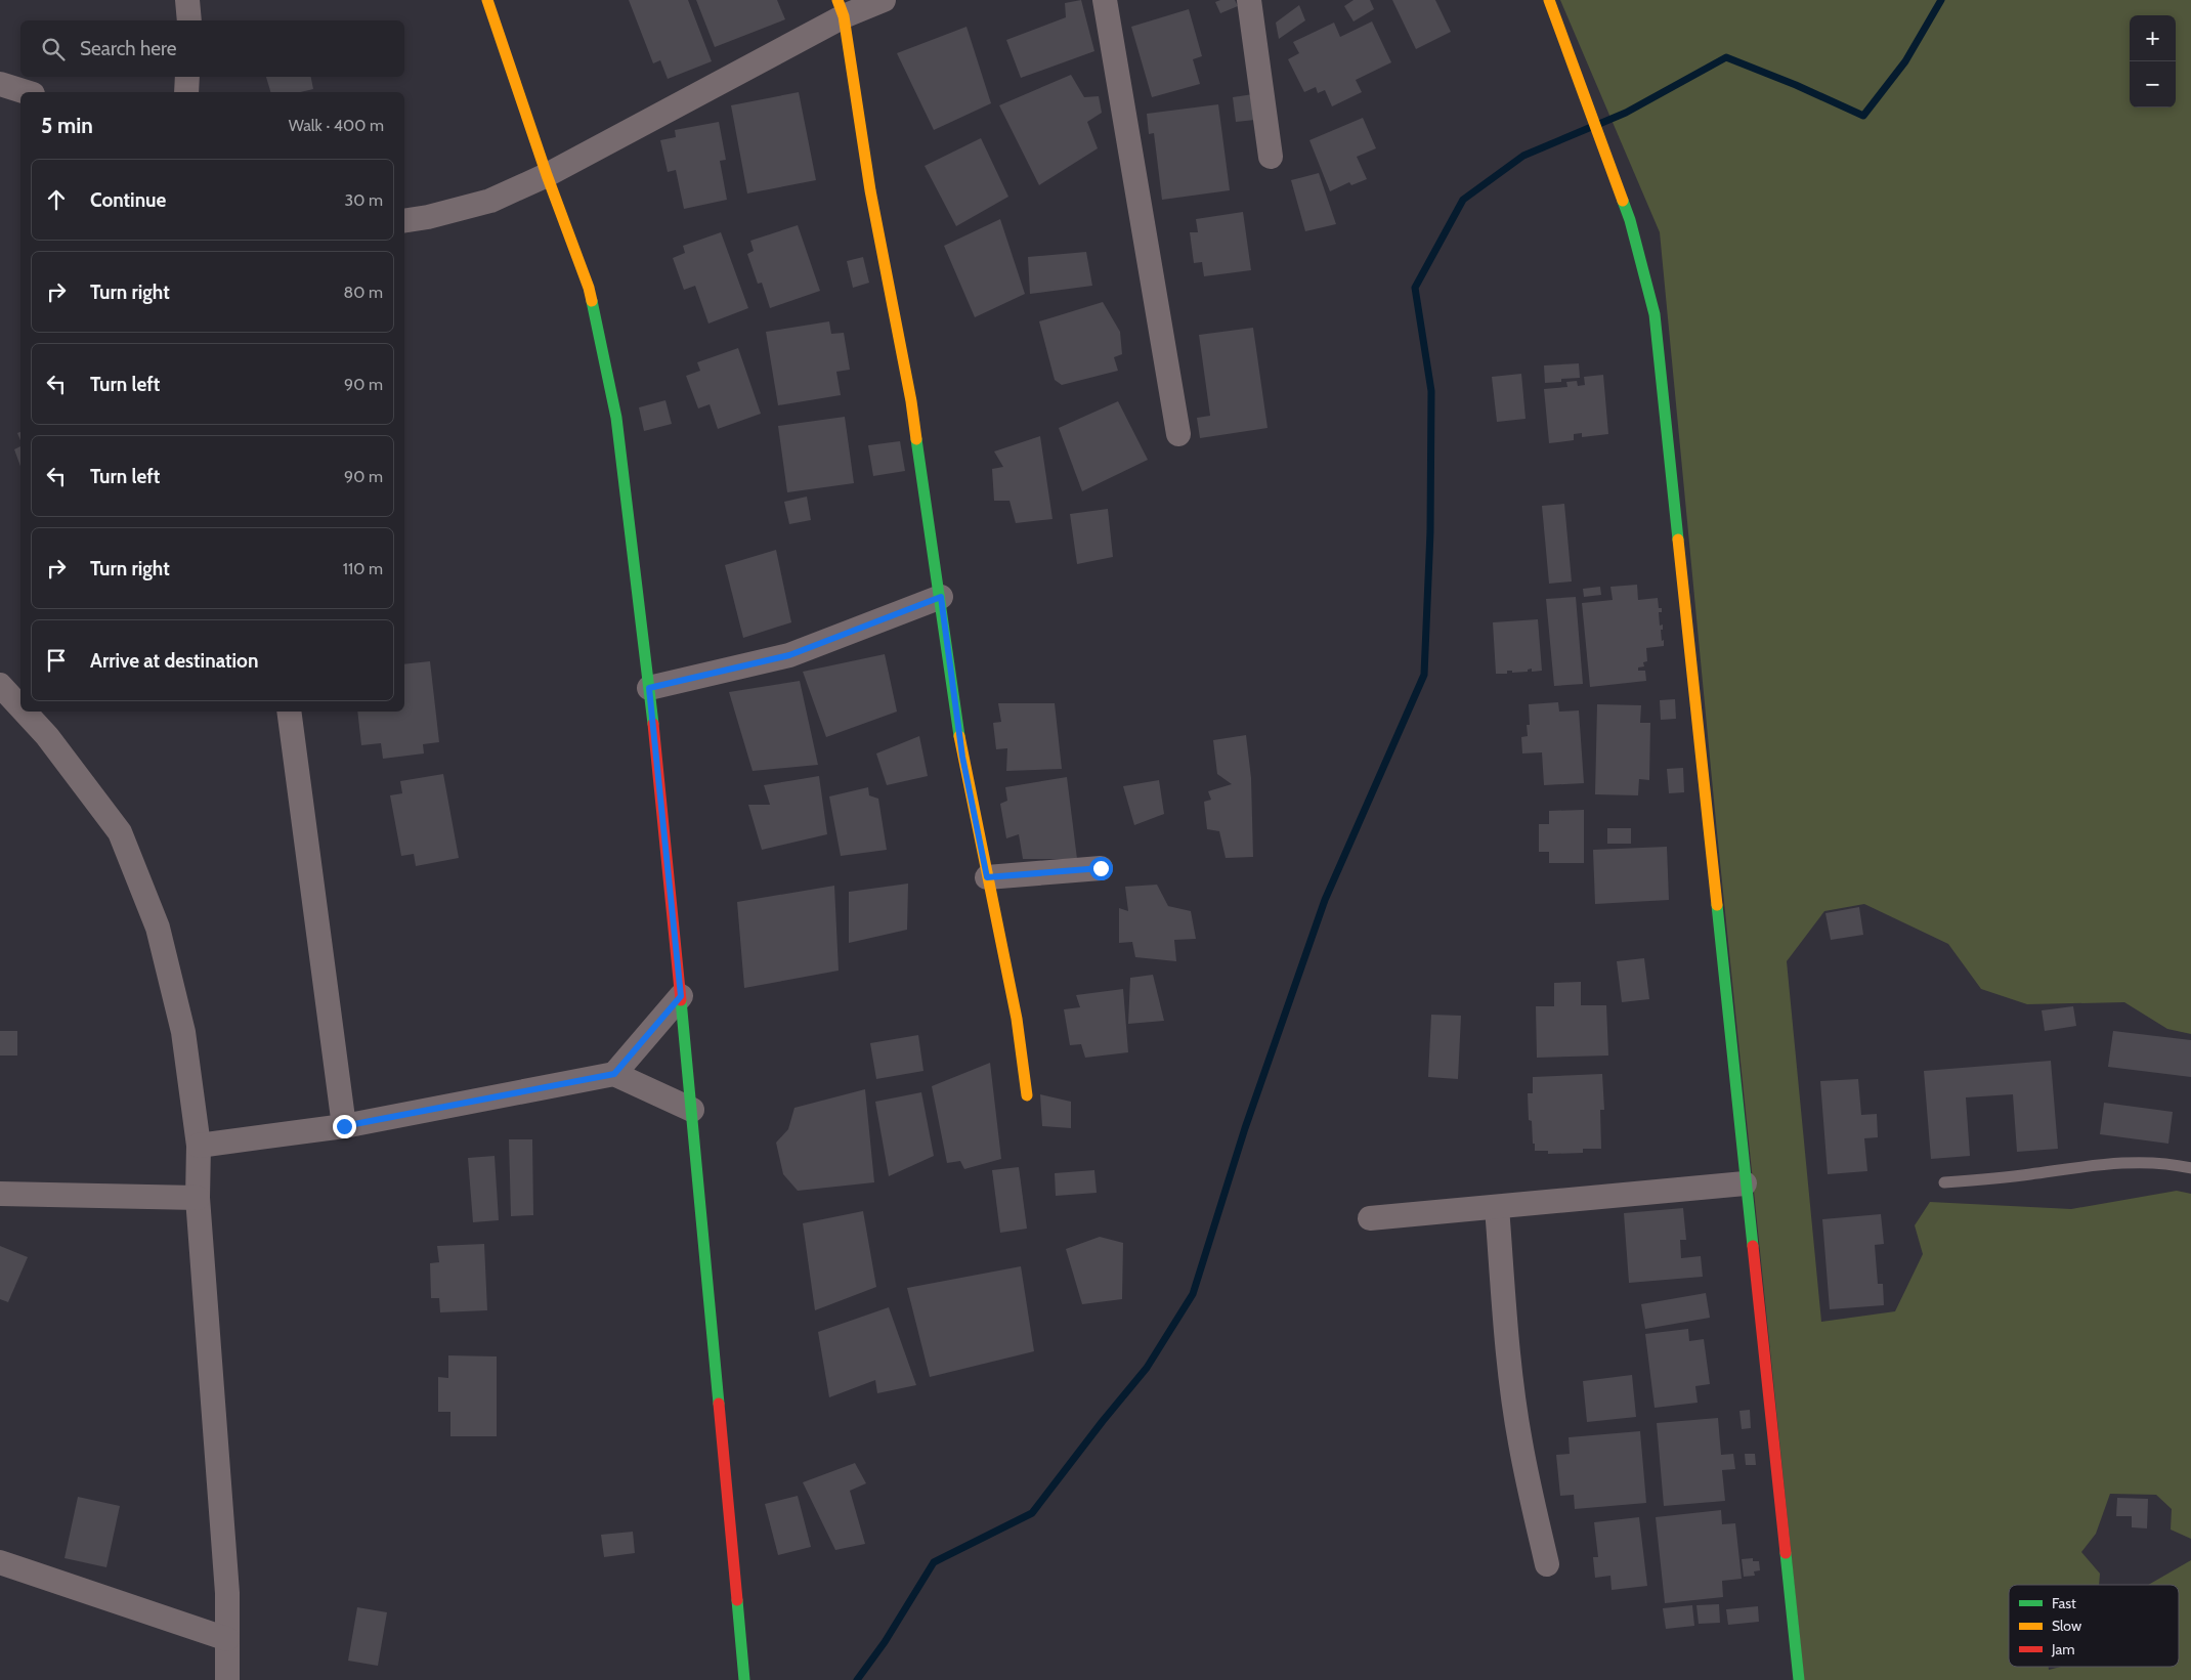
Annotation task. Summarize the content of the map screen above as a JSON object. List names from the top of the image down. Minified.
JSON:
{"legend":["Fast","Slow","Jam"],"page":{"map_buttons":["+","−"],"search":"Search here","heading":["5 min","Walk · 400 m"],"list":[["Continue","30 m"],["Turn right","80 m"],["Turn left","90 m"],["Turn left","90 m"],["Turn right","110 m"],"Arrive at destination"]}}
